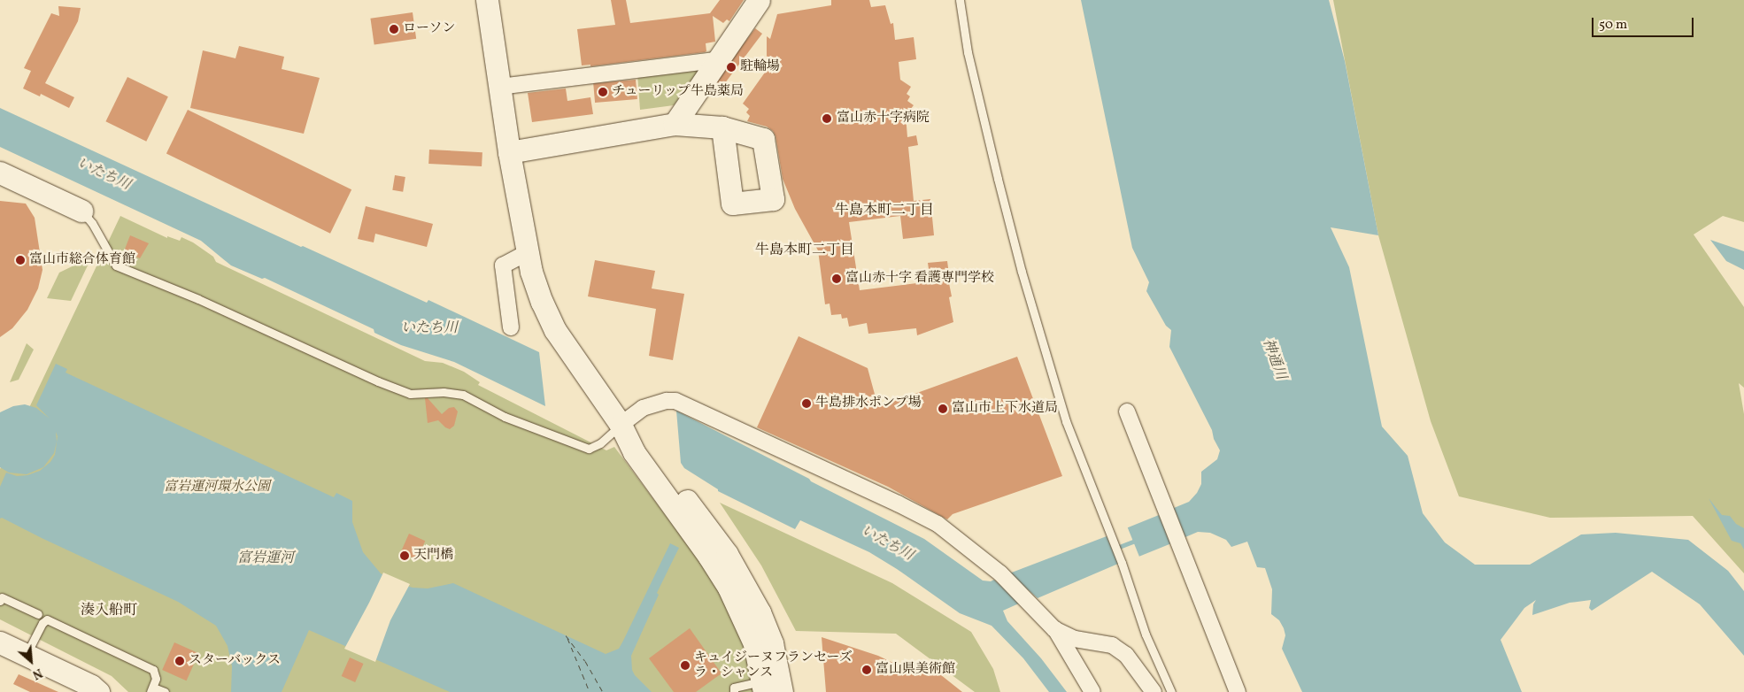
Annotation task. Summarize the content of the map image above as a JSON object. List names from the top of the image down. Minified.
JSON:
{"districts":["牛島本町二丁目","牛島本町二丁目","湊入船町"],"water":["いたち川","神通川","富岩運河"],"parks":["富岩運河環水公園"],"places":["ローソン","駐輪場","チューリップ牛島薬局","富山赤十字病院","富山市総合体育館","富山赤十字 看護専門学校","牛島排水ポンプ場","富山市上下水道局","天門橋","スターバックス","キュイジーヌフランセーズ ラ・シャンス","富山県美術館"],"scale_bar":"50 m","north":"bottom right"}
